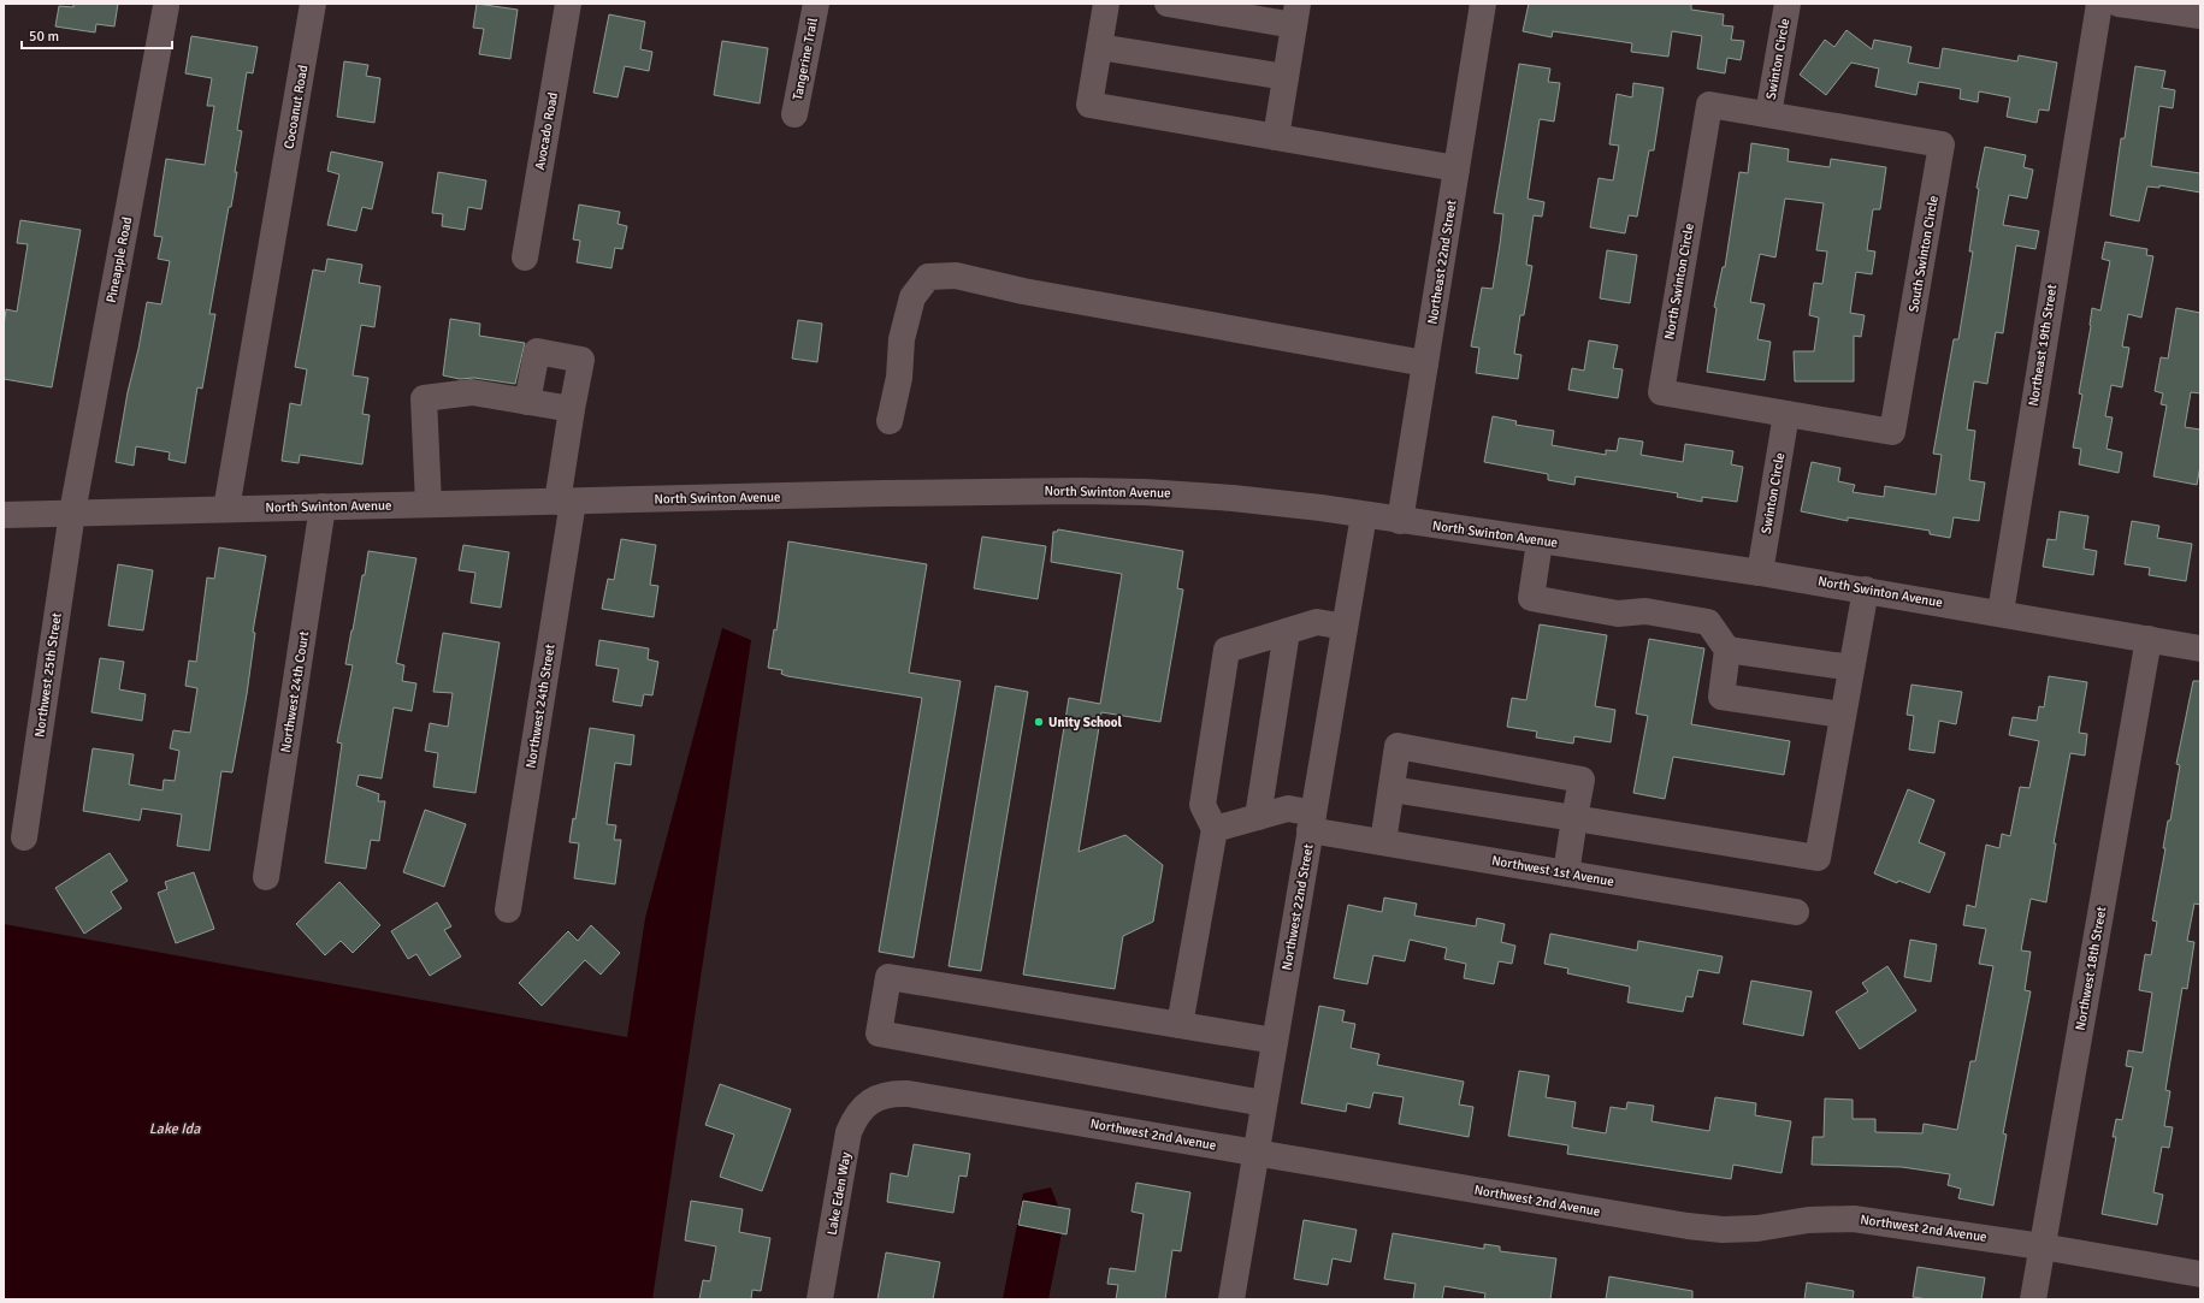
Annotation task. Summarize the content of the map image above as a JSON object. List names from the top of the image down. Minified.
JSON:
{"streets":{"street":["Tangerine Trail","Swinton Circle","Cocoanut Road","Avocado Road","South Swinton Circle","Pineapple Road","Northeast 22nd Street","North Swinton Circle","Northeast 19th Street","North Swinton Avenue","Northwest 25th Street","Northwest 24th Court","Northwest 24th Street","Northwest 1st Avenue","Northwest 22nd Street","Northwest 18th Street","Northwest 2nd Avenue","Lake Eden Way"]},"crossings":[["Swinton Circle","South Swinton Circle"],["Swinton Circle","North Swinton Circle"],["Swinton Circle","North Swinton Avenue"],["Cocoanut Road","North Swinton Avenue"],["South Swinton Circle","North Swinton Circle"],["Pineapple Road","North Swinton Avenue"],["Pineapple Road","Northwest 25th Street"],["Northeast 22nd Street","North Swinton Avenue"],["Northeast 19th Street","North Swinton Avenue"],["North Swinton Avenue","Northwest 25th Street"],["North Swinton Avenue","Northwest 24th Court"],["North Swinton Avenue","Northwest 24th Street"],["North Swinton Avenue","Northwest 22nd Street"],["North Swinton Avenue","Northwest 18th Street"],["Northwest 1st Avenue","Northwest 22nd Street"],["Northwest 22nd Street","Northwest 2nd Avenue"],["Northwest 18th Street","Northwest 2nd Avenue"],["Northwest 2nd Avenue","Lake Eden Way"]],"water":["Lake Ida"],"places":["Unity School"],"scale_bar":"50 m"}
